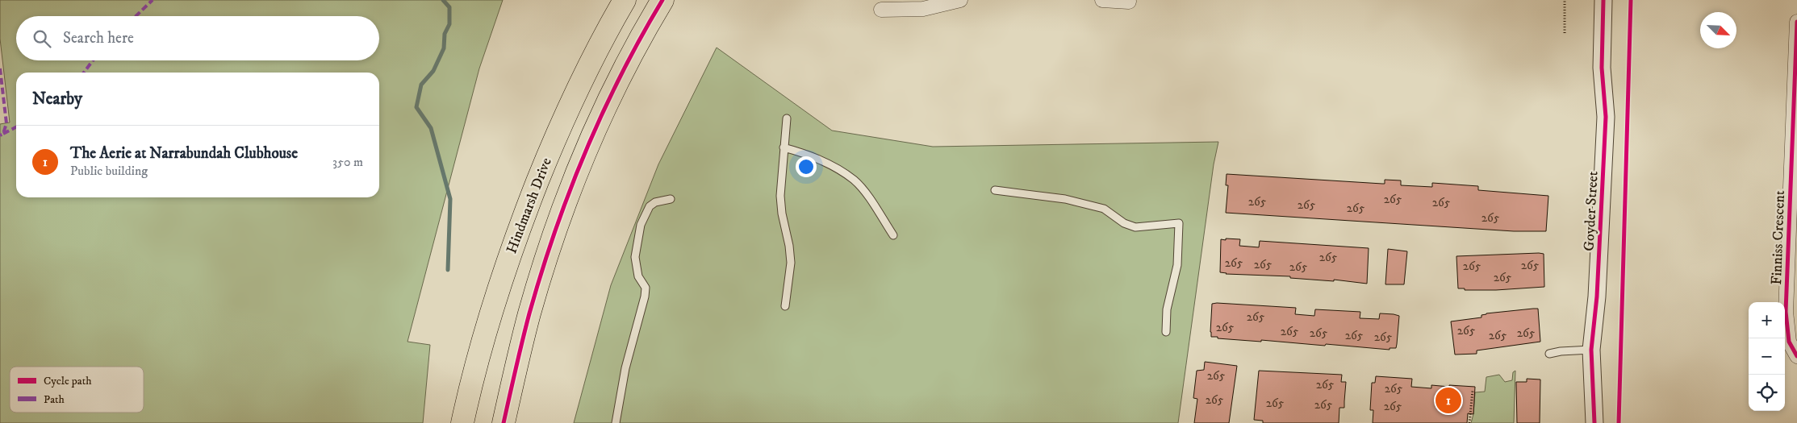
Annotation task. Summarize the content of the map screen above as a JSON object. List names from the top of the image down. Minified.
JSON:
{"streets":{"main road":["Hindmarsh Drive"],"street":["Goyder Street","Finniss Crescent"]},"house_numbers":["265","265","265","265","265","265","265","265","265","265","265","265","265","265","265","265","265","265","265","265","265","265","265","265","265","265","265","265","265"],"legend":["Cycle path","Path"],"north":"bottom right","page":{"search":"Search here","heading":"Nearby","list":[{"mark":"1","name":"The Aerie at Narrabundah Clubhouse","note":"Public building","value":"350 m"}],"map_buttons":["+","−"],"pins":"1"}}
